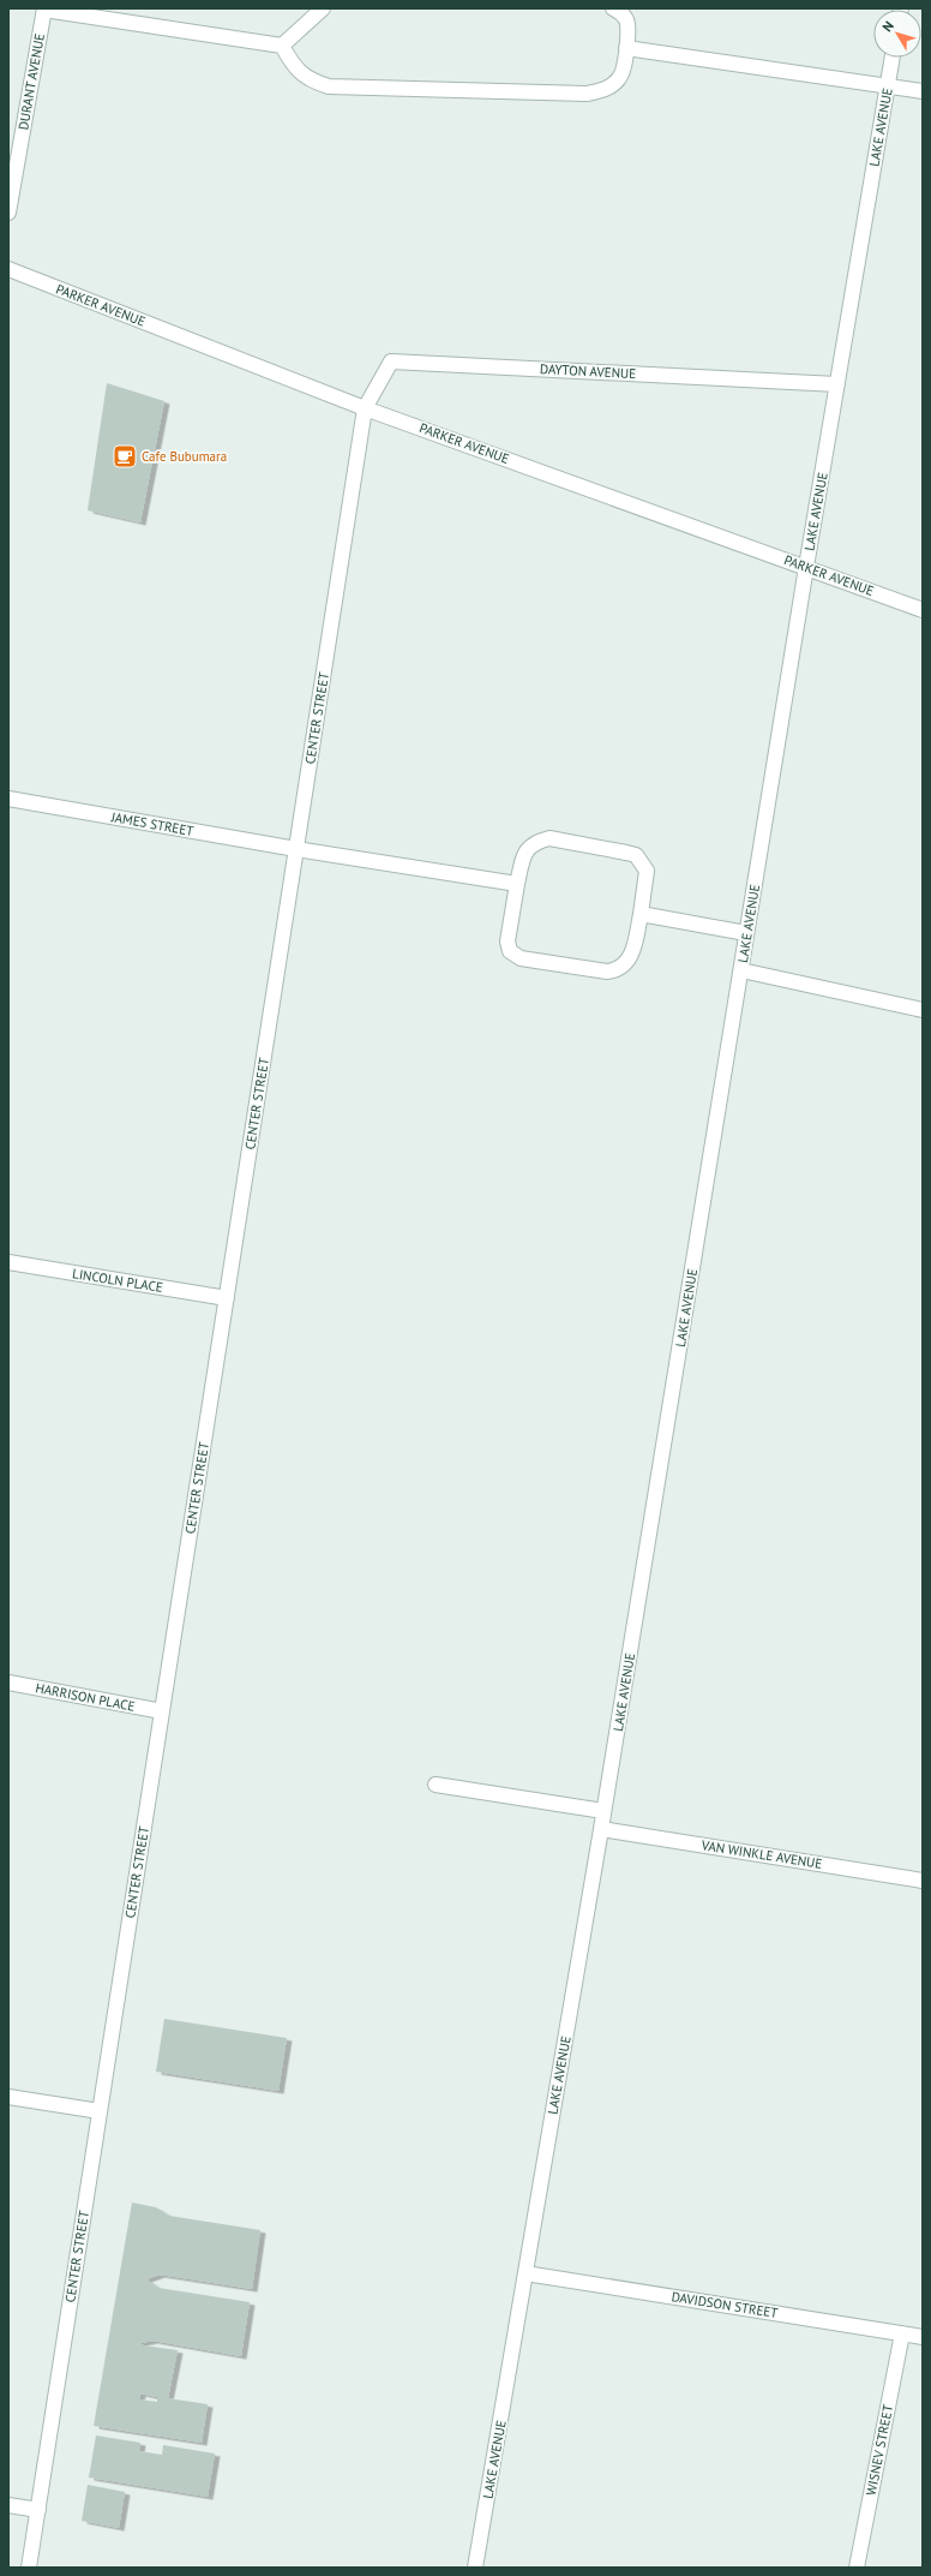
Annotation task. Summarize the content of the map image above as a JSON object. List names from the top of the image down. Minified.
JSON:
{"streets":{"street":["DURANT AVENUE","LAKE AVENUE","PARKER AVENUE","DAYTON AVENUE","CENTER STREET","JAMES STREET","LINCOLN PLACE","HARRISON PLACE","VAN WINKLE AVENUE","DAVIDSON STREET","WISNEV STREET"]},"crossings":[["LAKE AVENUE","PARKER AVENUE"],["LAKE AVENUE","DAYTON AVENUE"],["LAKE AVENUE","VAN WINKLE AVENUE"],["LAKE AVENUE","DAVIDSON STREET"],["PARKER AVENUE","DAYTON AVENUE"],["PARKER AVENUE","CENTER STREET"],["DAYTON AVENUE","CENTER STREET"],["CENTER STREET","JAMES STREET"],["CENTER STREET","LINCOLN PLACE"],["CENTER STREET","HARRISON PLACE"],["DAVIDSON STREET","WISNEV STREET"]],"places":{"cafe":["Cafe Bubumara"]},"north":"top left"}
